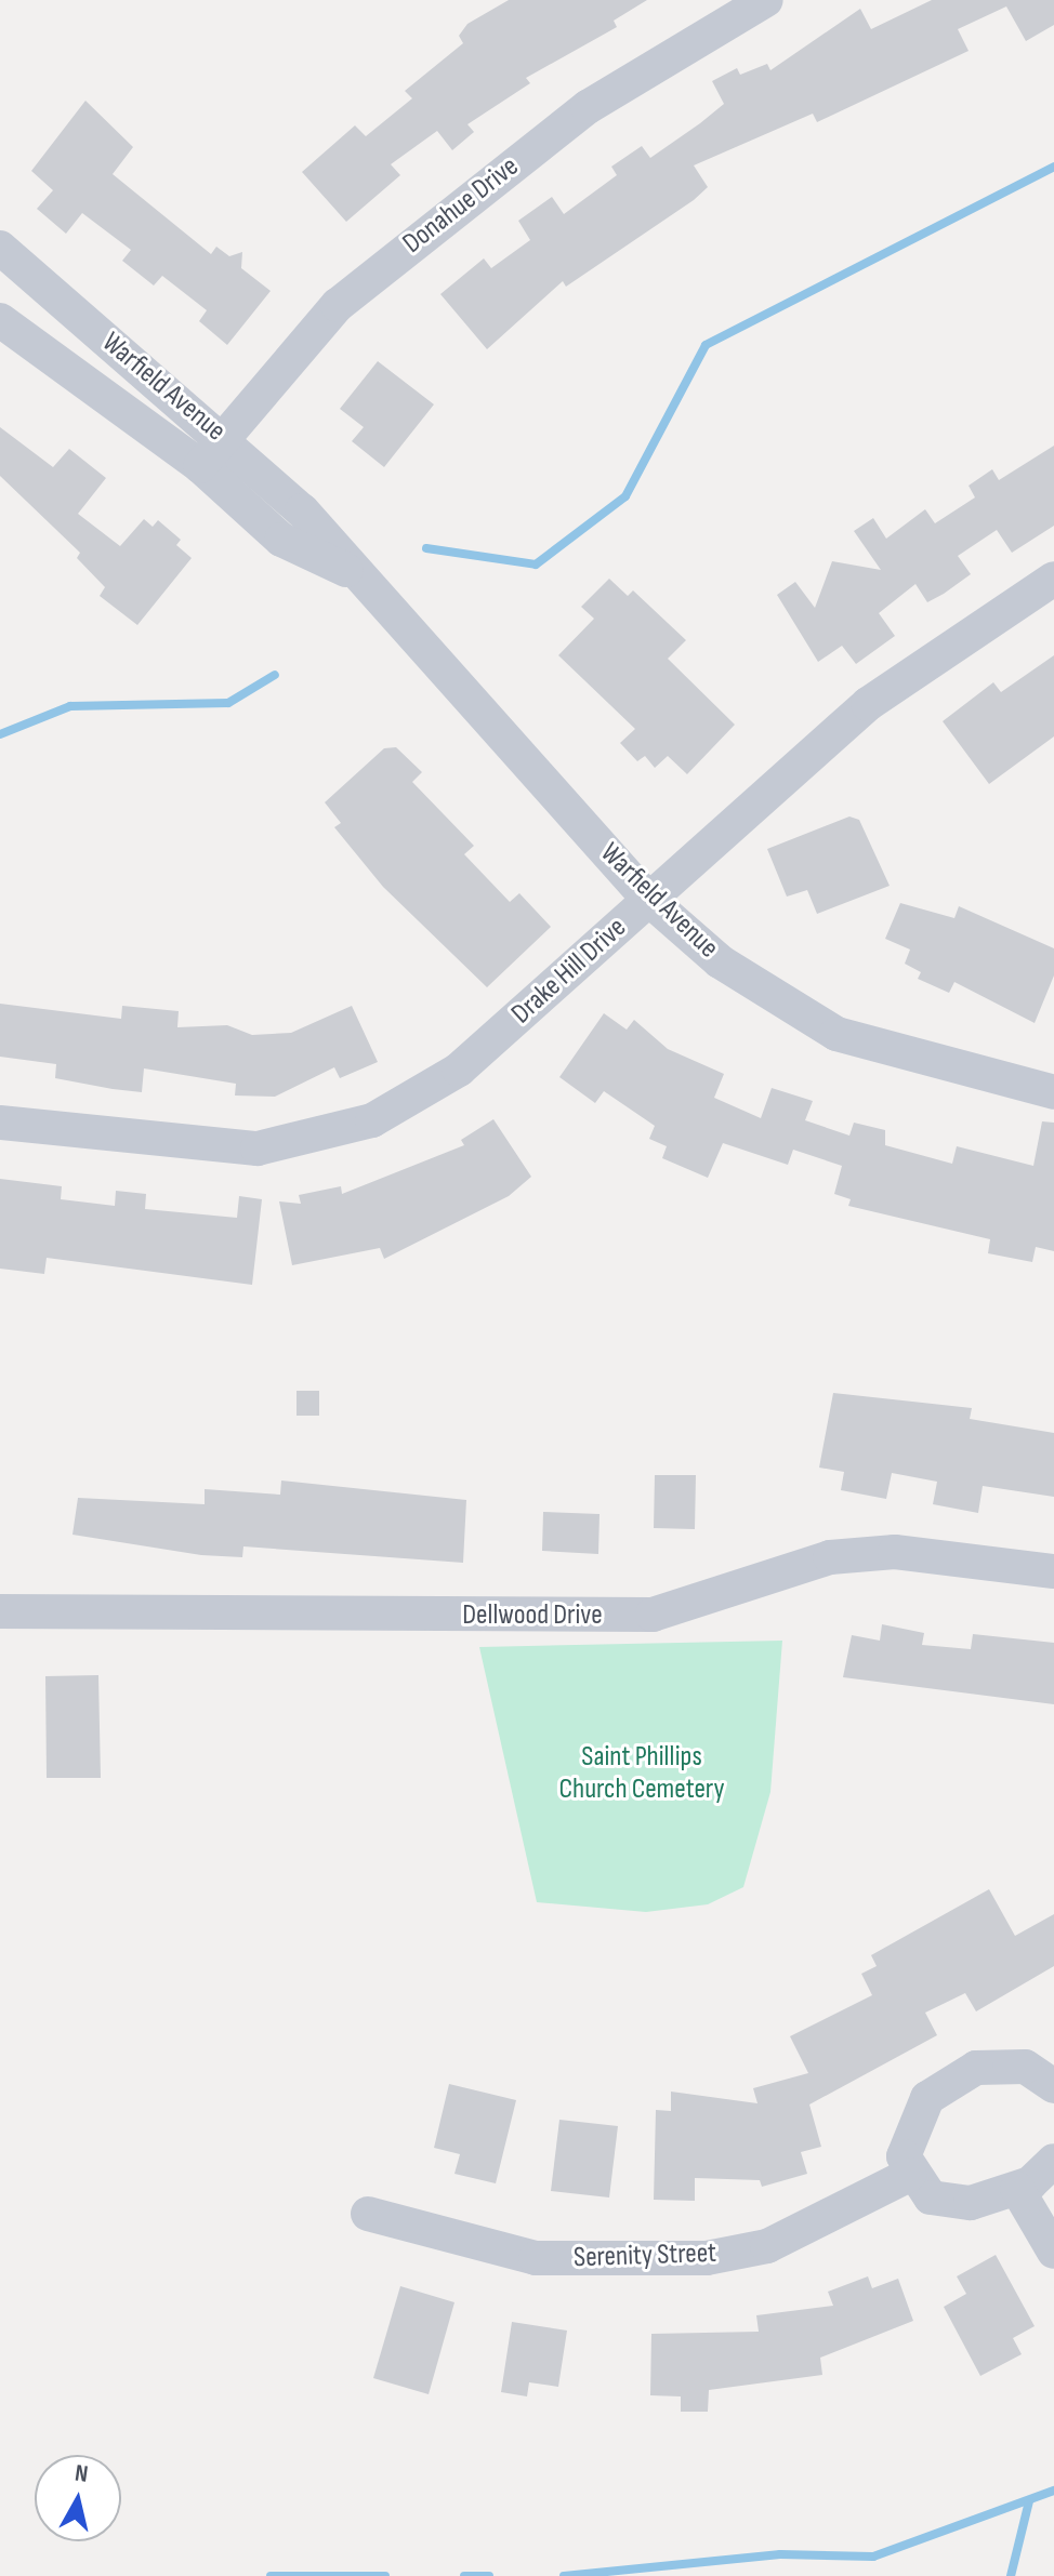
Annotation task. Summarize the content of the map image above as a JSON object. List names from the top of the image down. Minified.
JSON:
{"streets":{"street":["Donahue Drive","Warfield Avenue","Drake Hill Drive","Dellwood Drive","Serenity Street"]},"crossings":[["Donahue Drive","Warfield Avenue"],["Warfield Avenue","Drake Hill Drive"]],"parks":["Saint Phillips Church Cemetery"],"north":"top"}
